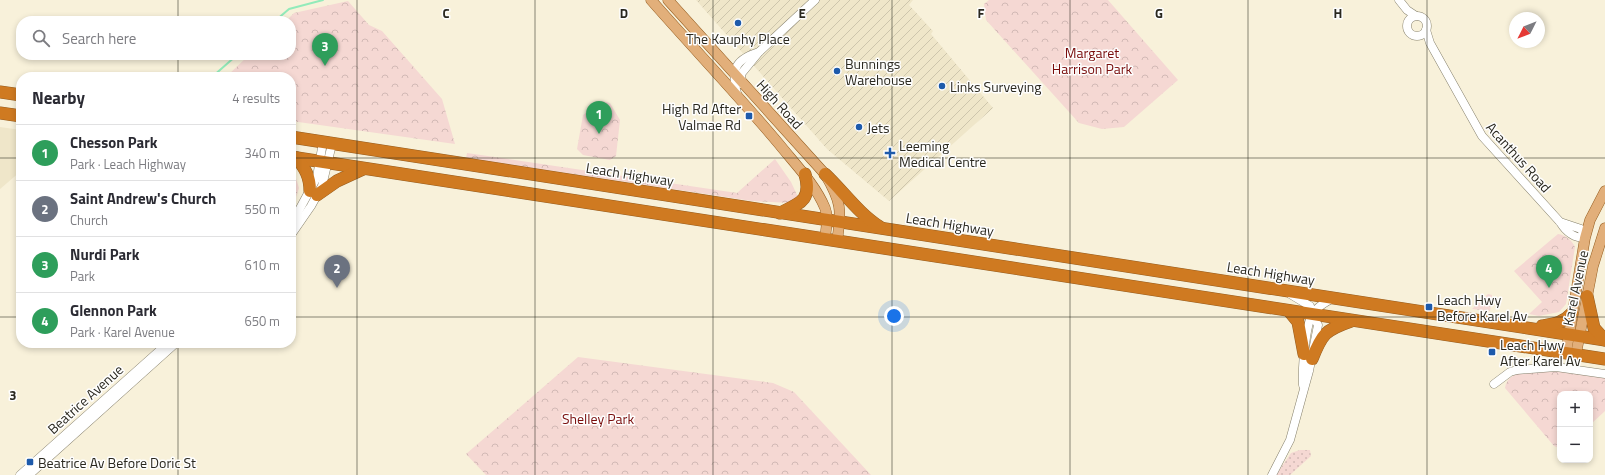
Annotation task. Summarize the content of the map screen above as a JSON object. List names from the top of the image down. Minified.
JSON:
{"streets":{"highway":["Leach Highway"],"main road":["High Road","Karel Avenue"],"street":["Acanthus Road","Beatrice Avenue"]},"crossings":[["High Road","Leach Highway"],["Acanthus Road","Karel Avenue"],["Leach Highway","Karel Avenue"]],"parks":["Margaret Harrison Park","Shelley Park"],"places":{"other":["The Kauphy Place","Bunnings Warehouse","Links Surveying","Jets"],"transit":["High Rd After Valmae Rd","Leach Hwy Before Karel Av","Leach Hwy After Karel Av","Beatrice Av Before Doric St"],"health":["Leeming Medical Centre"]},"north":"bottom left","page":{"search":"Search here","pins":["3","1","2","4"],"heading":["Nearby","4 results"],"list":[{"mark":"1","name":"Chesson Park","note":"Park · Leach Highway","value":"340 m"},{"mark":"2","name":"Saint Andrew's Church","note":"Church","value":"550 m"},{"mark":"3","name":"Nurdi Park","note":"Park","value":"610 m"},{"mark":"4","name":"Glennon Park","note":"Park · Karel Avenue","value":"650 m"}],"map_buttons":["+","−"]},"grid":{"columns":["C","D","E","F","G","H"],"rows":["3"]}}
